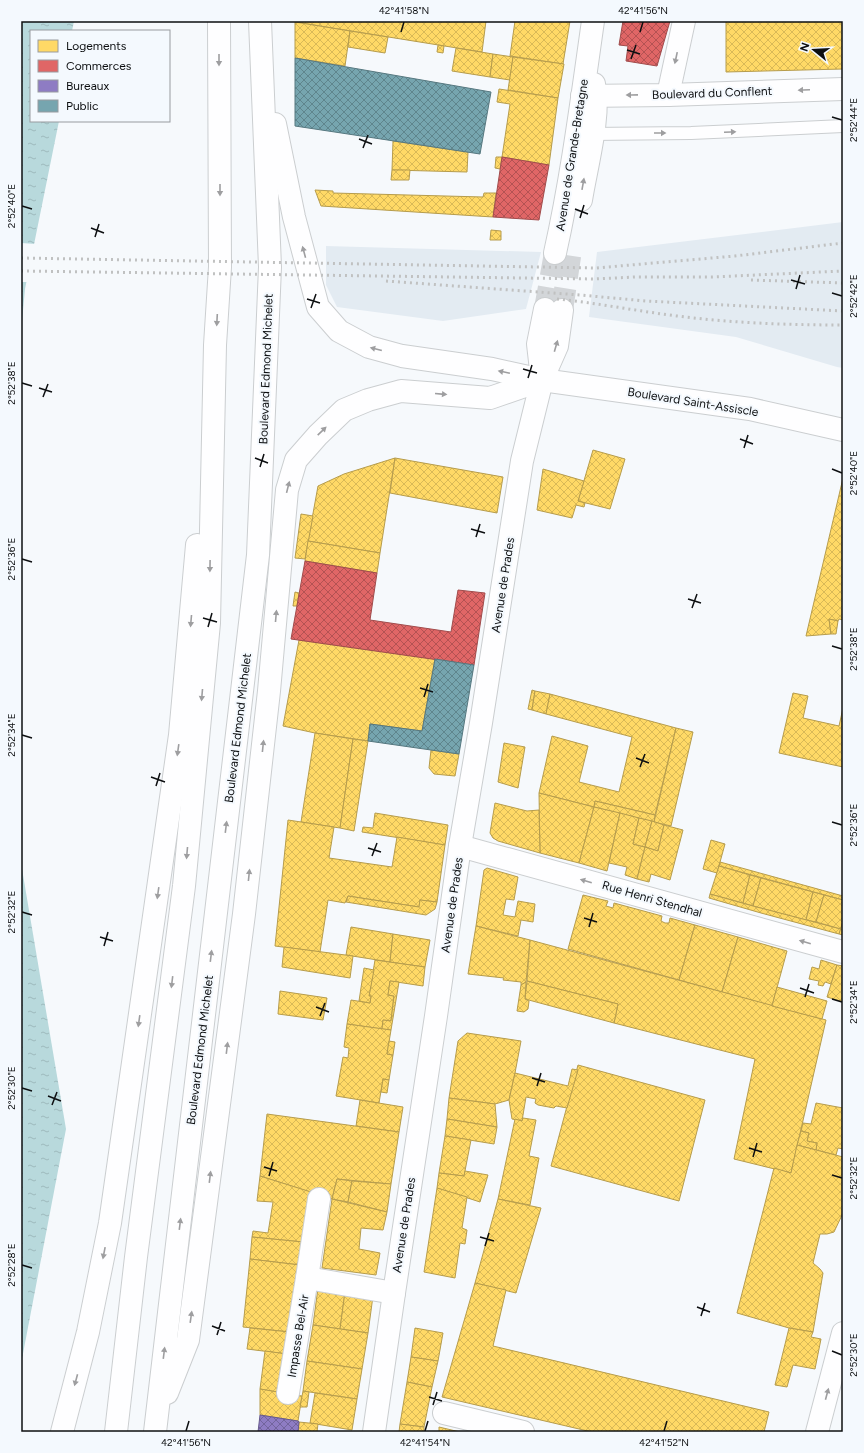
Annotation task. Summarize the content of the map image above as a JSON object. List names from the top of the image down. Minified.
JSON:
{"streets":{"main road":["Boulevard du Conflent","Avenue de Grande-Bretagne","Boulevard Edmond Michelet","Boulevard Saint-Assiscle","Avenue de Prades","Rue Henri Stendhal","Impasse Bel-Air"]},"crossings":[["Boulevard du Conflent","Avenue de Grande-Bretagne"],["Boulevard Edmond Michelet","Boulevard Saint-Assiscle"],["Boulevard Saint-Assiscle","Avenue de Prades"],["Avenue de Prades","Rue Henri Stendhal"],["Avenue de Prades","Impasse Bel-Air"]],"one_way":["Boulevard du Conflent","Boulevard Saint-Assiscle","Rue Henri Stendhal"],"legend":["Logements","Commerces","Bureaux","Public"],"north":"left","coordinates":["42°41'58\"N","42°41'56\"N","2°52'44\"E","2°52'40\"E","2°52'42\"E","2°52'38\"E","2°52'36\"E","2°52'34\"E","2°52'32\"E","2°52'30\"E","2°52'28\"E","42°41'54\"N","42°41'52\"N"]}
